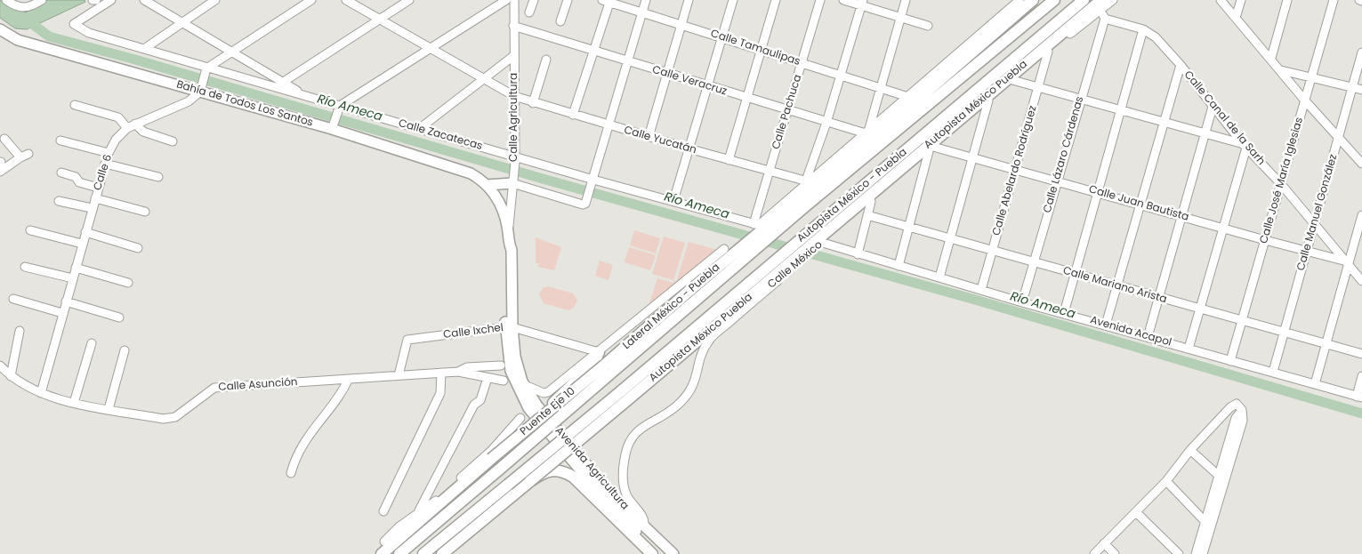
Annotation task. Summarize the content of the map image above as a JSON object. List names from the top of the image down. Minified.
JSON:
{"streets":{"highway":["Autopista México Puebla","Autopista México - Puebla","Lateral México - Puebla","Puente Eje 10"],"main road":["Bahía de Todos Los Santos","Avenida Agricultura"],"street":["Calle Tamaulipas","Calle Veracruz","Calle Pachuca","Calle Agricultura","Calle Canal de la Sarh","Calle Zacatecas","Calle Yucatán","Calle Lázaro Cárdenas","Calle Abelardo Rodríguez","Calle 6","Calle José María Iglesias","Calle Juan Bautista","Calle Manuel González","Calle México","Calle Mariano Arista","Calle Ixchel","Avenida Acapol","Calle Asunción"]},"crossings":[["Calle Tamaulipas","Calle Pachuca"],["Calle Veracruz","Calle Pachuca"],["Calle Veracruz","Calle Agricultura"],["Bahía de Todos Los Santos","Calle Agricultura"],["Bahía de Todos Los Santos","Calle 6"],["Bahía de Todos Los Santos","Avenida Agricultura"],["Autopista México Puebla","Calle Abelardo Rodríguez"],["Autopista México Puebla","Autopista México - Puebla"],["Autopista México Puebla","Calle Juan Bautista"],["Autopista México Puebla","Calle México"],["Autopista México Puebla","Avenida Acapol"],["Calle Pachuca","Calle Zacatecas"],["Calle Pachuca","Calle Yucatán"],["Calle Agricultura","Calle Zacatecas"],["Calle Agricultura","Calle Yucatán"],["Calle Agricultura","Avenida Agricultura"],["Calle Canal de la Sarh","Calle Lázaro Cárdenas"],["Calle Canal de la Sarh","Calle José María Iglesias"],["Calle Canal de la Sarh","Calle Juan Bautista"],["Calle Canal de la Sarh","Calle Manuel González"],["Calle Lázaro Cárdenas","Calle Juan Bautista"],["Calle Lázaro Cárdenas","Calle Mariano Arista"],["Calle Lázaro Cárdenas","Avenida Acapol"],["Calle Abelardo Rodríguez","Calle Juan Bautista"],["Calle Abelardo Rodríguez","Calle Mariano Arista"],["Calle Abelardo Rodríguez","Avenida Acapol"],["Calle 6","Calle Asunción"],["Calle José María Iglesias","Calle Juan Bautista"],["Calle José María Iglesias","Calle Mariano Arista"],["Calle José María Iglesias","Avenida Acapol"],["Autopista México - Puebla","Lateral México - Puebla"],["Autopista México - Puebla","Puente Eje 10"],["Calle Juan Bautista","Calle Manuel González"],["Calle Manuel González","Calle Mariano Arista"],["Calle Manuel González","Avenida Acapol"],["Calle México","Avenida Acapol"],["Calle México","Avenida Agricultura"],["Lateral México - Puebla","Puente Eje 10"],["Calle Ixchel","Calle Asunción"],["Calle Ixchel","Avenida Agricultura"]],"water":["Río Ameca"]}
